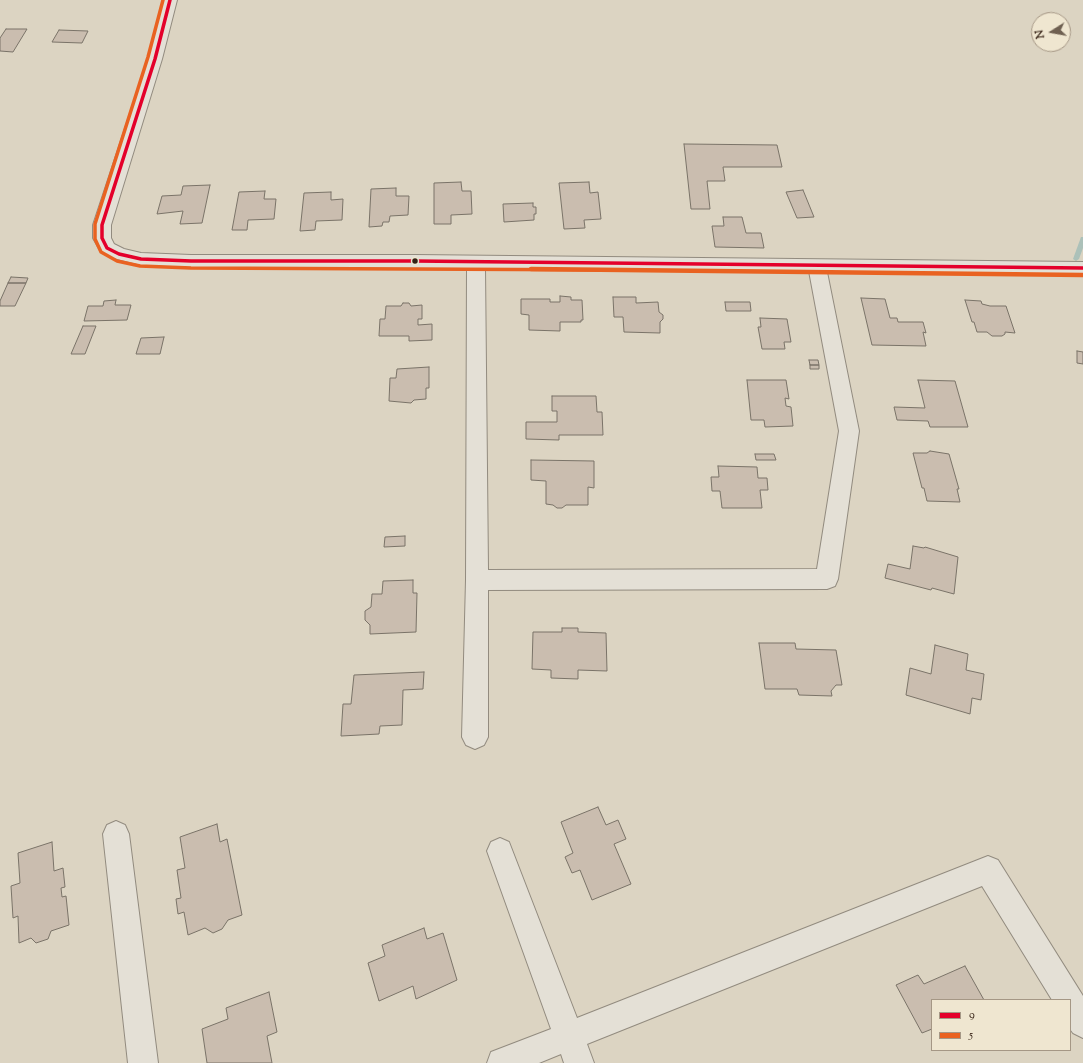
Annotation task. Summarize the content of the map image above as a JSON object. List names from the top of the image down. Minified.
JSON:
{"lines":["transit line 9","transit line 5"],"legend":["9","5"],"north":"left"}
